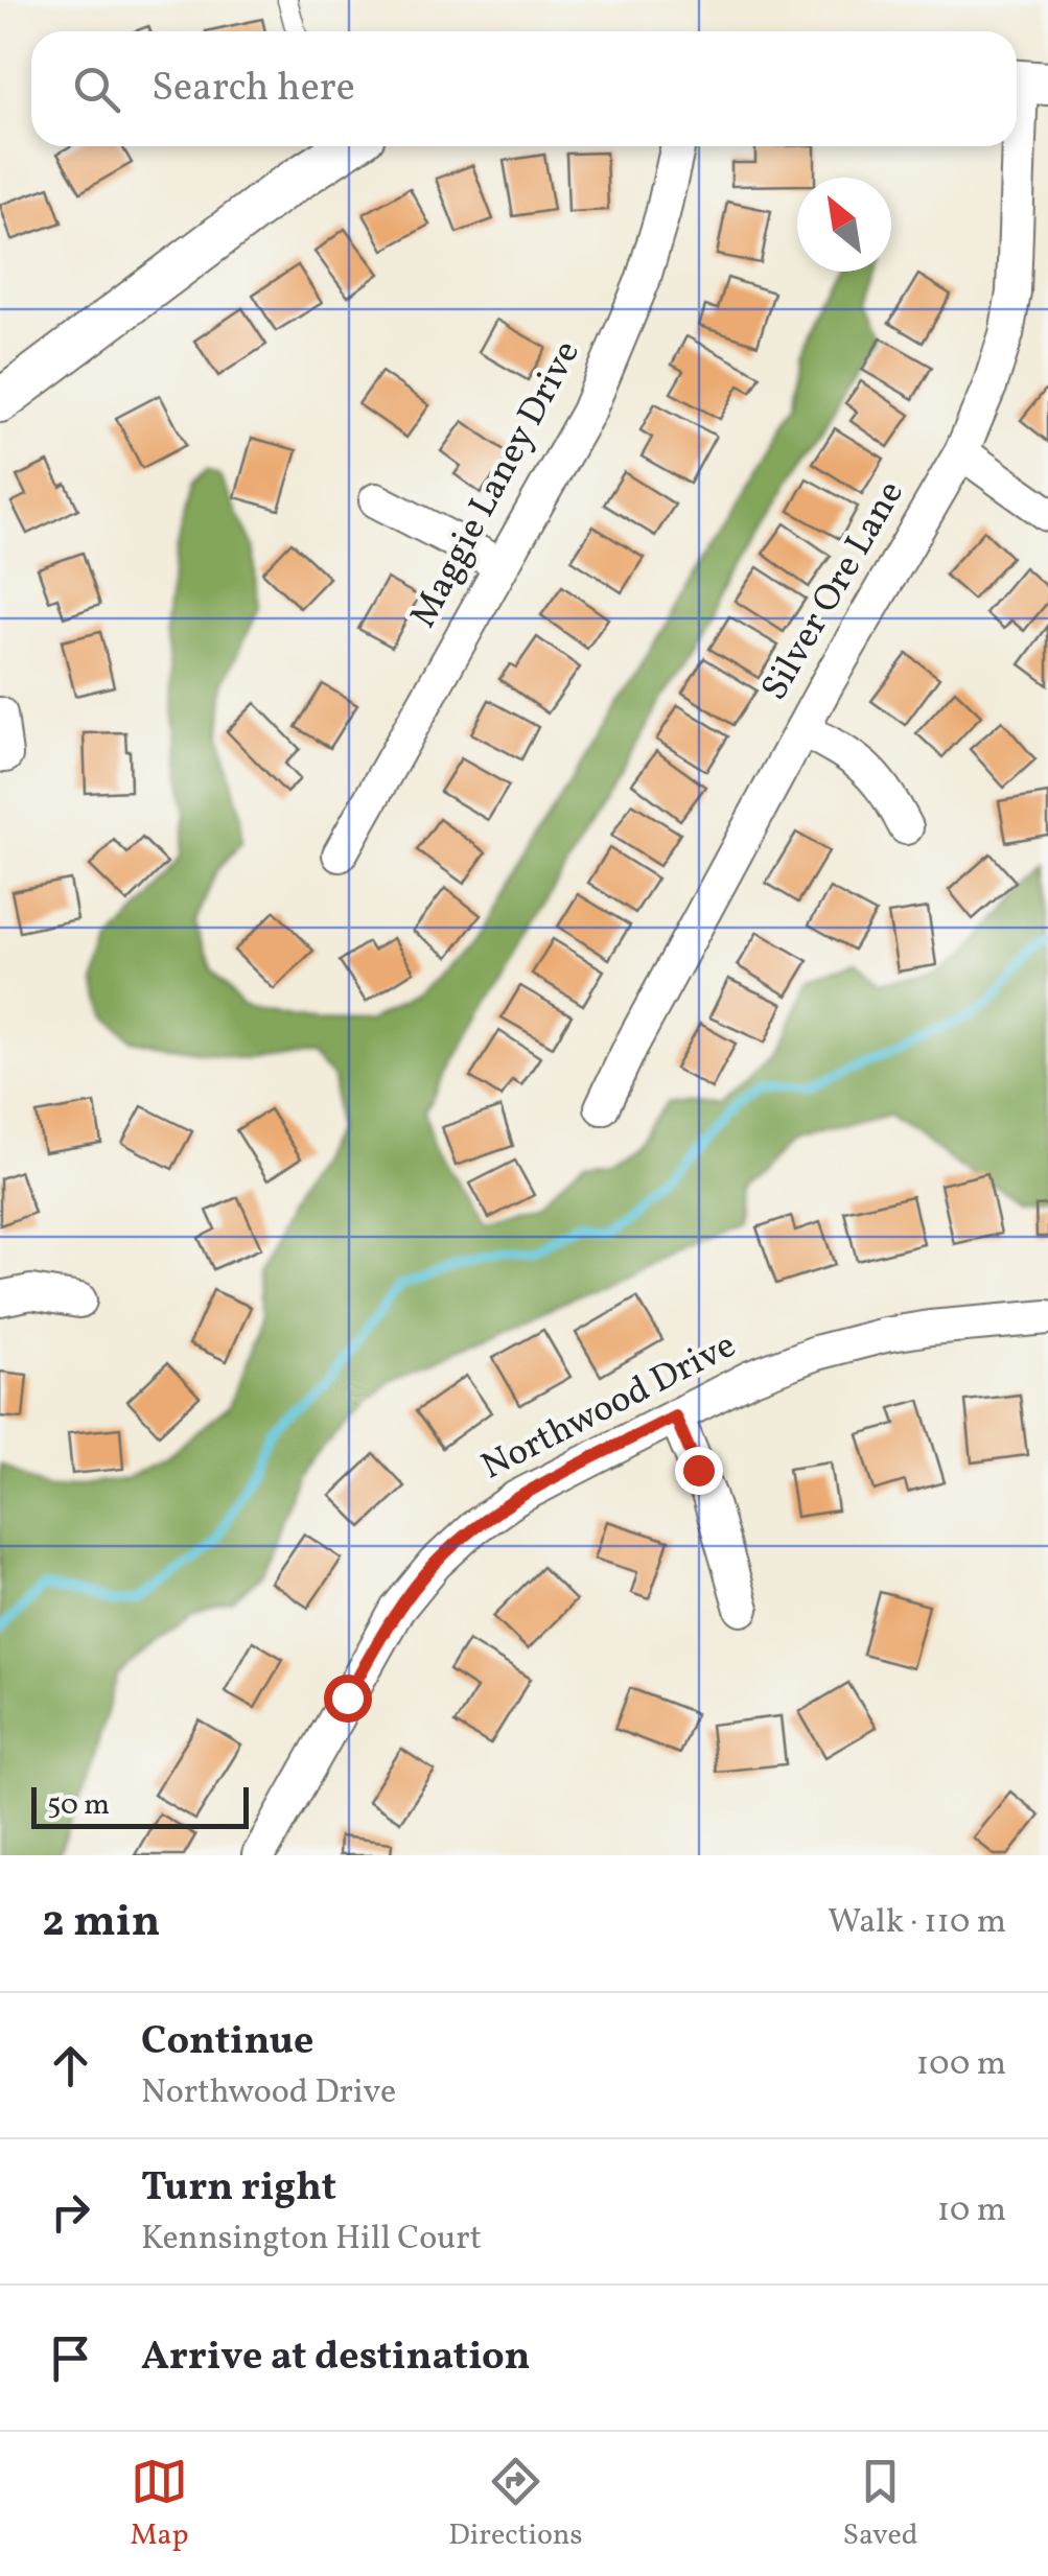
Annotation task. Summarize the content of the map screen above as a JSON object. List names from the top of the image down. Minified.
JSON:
{"streets":{"street":["Maggie Laney Drive","Silver Ore Lane","Northwood Drive"]},"scale_bar":"50 m","north":"top left","page":{"search":"Search here","scale":"50 m","heading":["2 min","Walk · 110 m"],"list":[["Continue","Northwood Drive","100 m"],["Turn right","Kennsington Hill Court","10 m"],"Arrive at destination"],"nav":["Map","Directions","Saved"]}}
